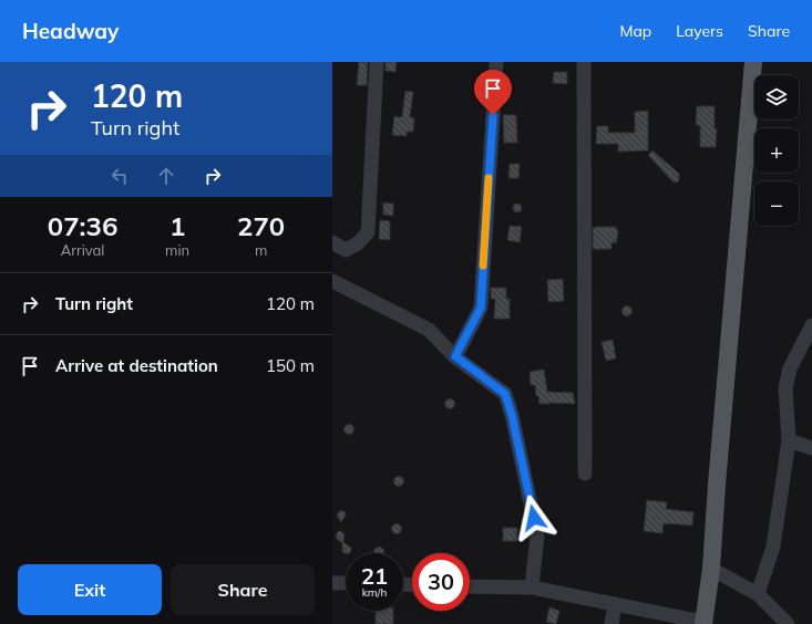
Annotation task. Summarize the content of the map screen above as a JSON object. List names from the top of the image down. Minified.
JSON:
{"page":{"header":"Headway","nav":["Map","Layers","Share"],"turn":["120 m","Turn right"],"map_buttons":["+","−"],"eta":["07:36","Arrival","1","min","270","m"],"list":[{"name":"Turn right","value":"120 m"},{"name":"Arrive at destination","value":"150 m"}],"speed":"21 km/h","limit":"30","buttons":["Exit","Share"]}}
